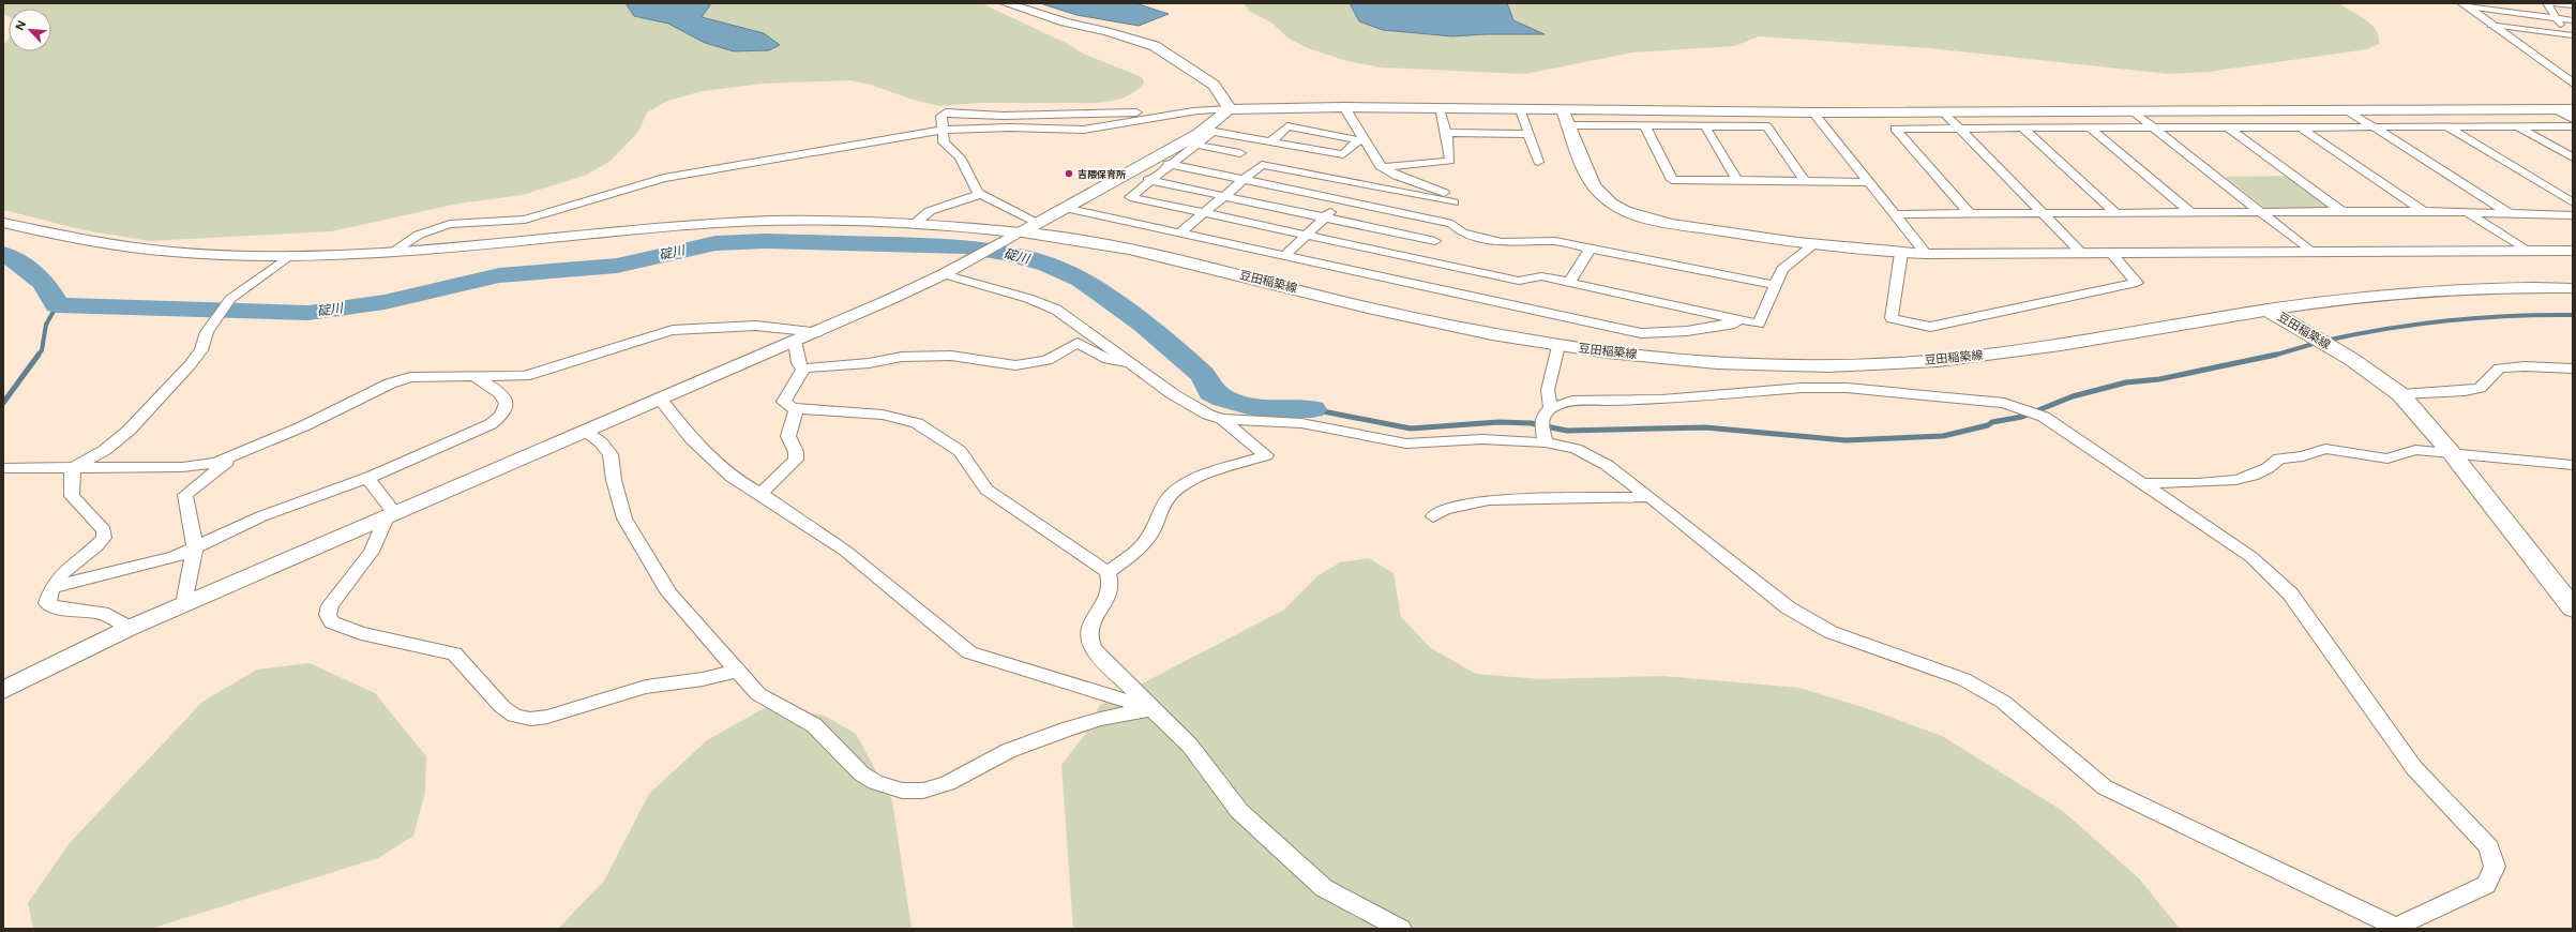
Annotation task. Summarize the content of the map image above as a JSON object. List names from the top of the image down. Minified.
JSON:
{"streets":{"main road":["豆田稲築線"]},"water":["碇川"],"places":["吉隈保育所"],"north":"top left"}
